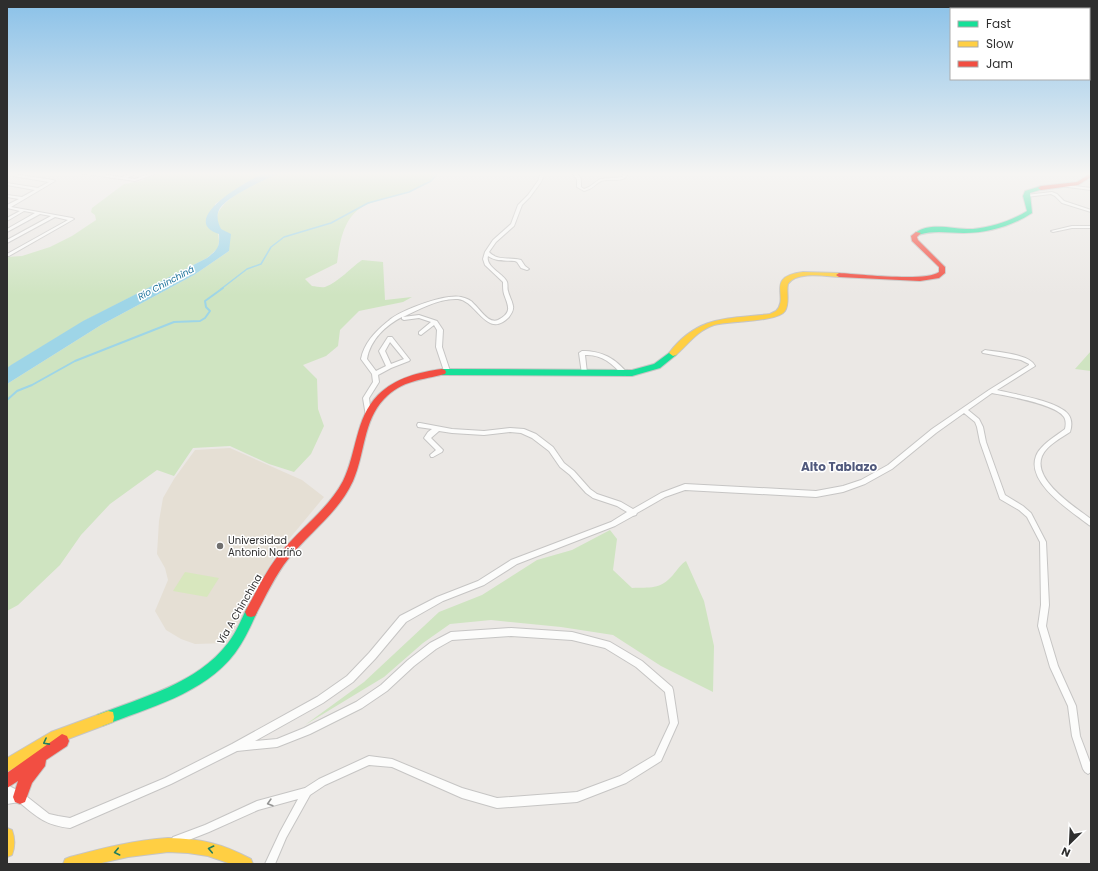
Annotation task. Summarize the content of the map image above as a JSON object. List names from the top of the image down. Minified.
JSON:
{"streets":{"main road":["Vía A Chinchina"]},"districts":["Alto Tablazo"],"water":["Río Chinchiná"],"places":["Universidad Antonio Nariño"],"legend":["Fast","Slow","Jam"],"north":"bottom left"}
